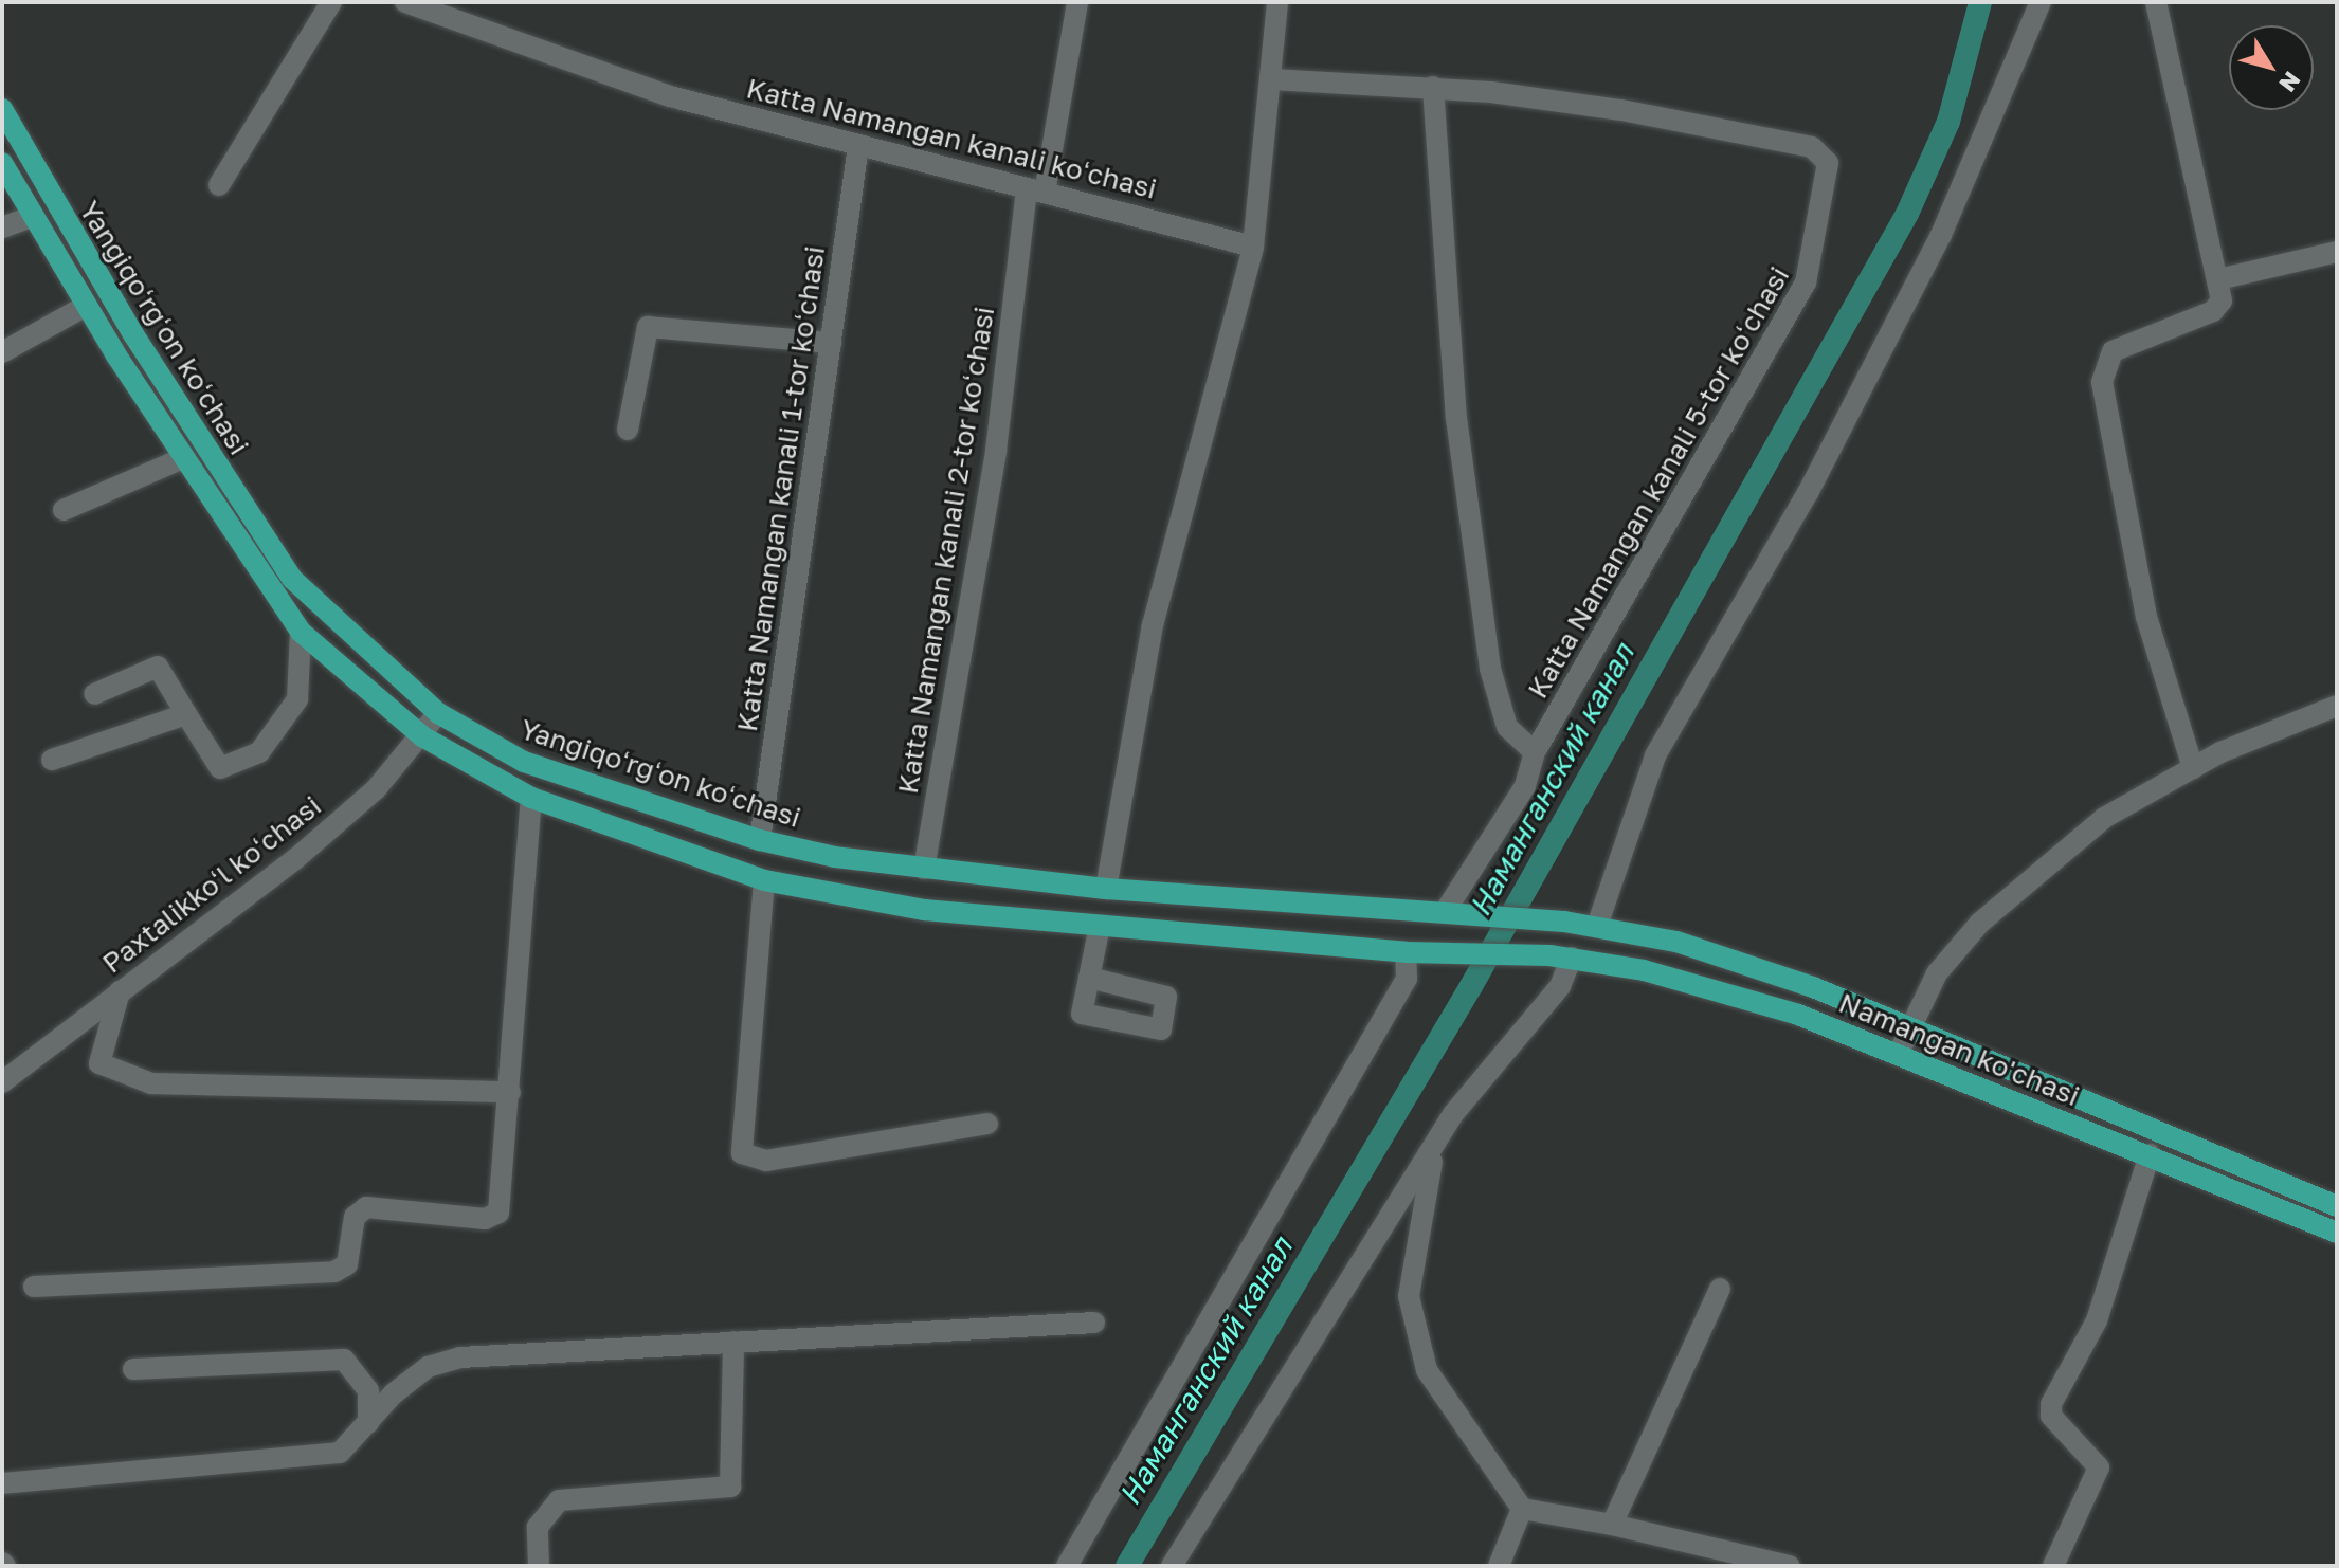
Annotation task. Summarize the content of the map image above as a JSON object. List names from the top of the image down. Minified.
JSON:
{"streets":{"main road":["Yangiqoʻrgʻon koʻchasi","Namangan ko'chasi"],"street":["Katta Namangan kanali koʻchasi","Katta Namangan kanali 5-tor koʻchasi","Katta Namangan kanali 1-tor koʻchasi","Katta Namangan kanali 2-tor koʻchasi","Paxtalikkoʻl koʻchasi"]},"crossings":[["Katta Namangan kanali koʻchasi","Katta Namangan kanali 1-tor koʻchasi"],["Katta Namangan kanali koʻchasi","Katta Namangan kanali 2-tor koʻchasi"],["Yangiqoʻrgʻon koʻchasi","Katta Namangan kanali 5-tor koʻchasi"],["Yangiqoʻrgʻon koʻchasi","Katta Namangan kanali 1-tor koʻchasi"],["Yangiqoʻrgʻon koʻchasi","Katta Namangan kanali 2-tor koʻchasi"],["Yangiqoʻrgʻon koʻchasi","Paxtalikkoʻl koʻchasi"],["Yangiqoʻrgʻon koʻchasi","Namangan ko'chasi"]],"water":["Наманганский канал"],"north":"bottom right"}
